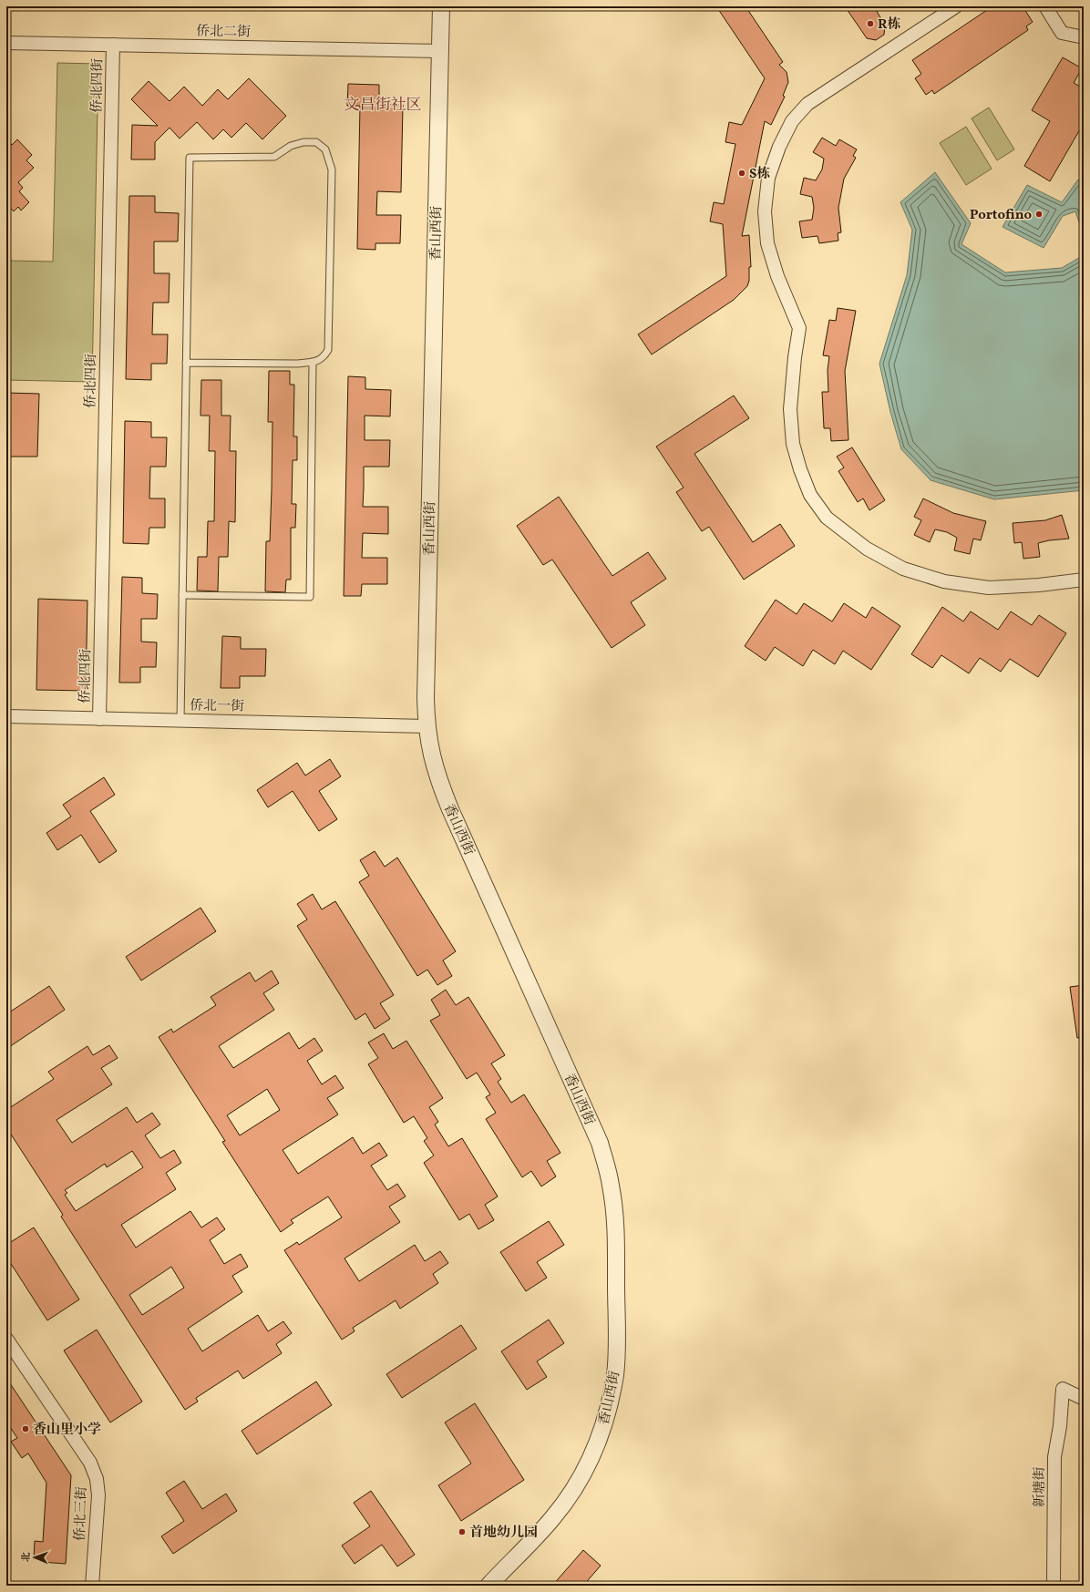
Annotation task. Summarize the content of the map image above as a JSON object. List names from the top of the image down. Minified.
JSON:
{"streets":{"street":["侨北二街","侨北四街","香山西街","侨北一街","新塘街","侨北三街"]},"crossings":[["侨北二街","侨北四街"],["侨北二街","香山西街"],["侨北四街","侨北一街"],["香山西街","侨北一街"]],"districts":["文昌街社区"],"places":["R栋","S栋","Portofino","香山里小学","首地幼儿园"],"north":"left"}
